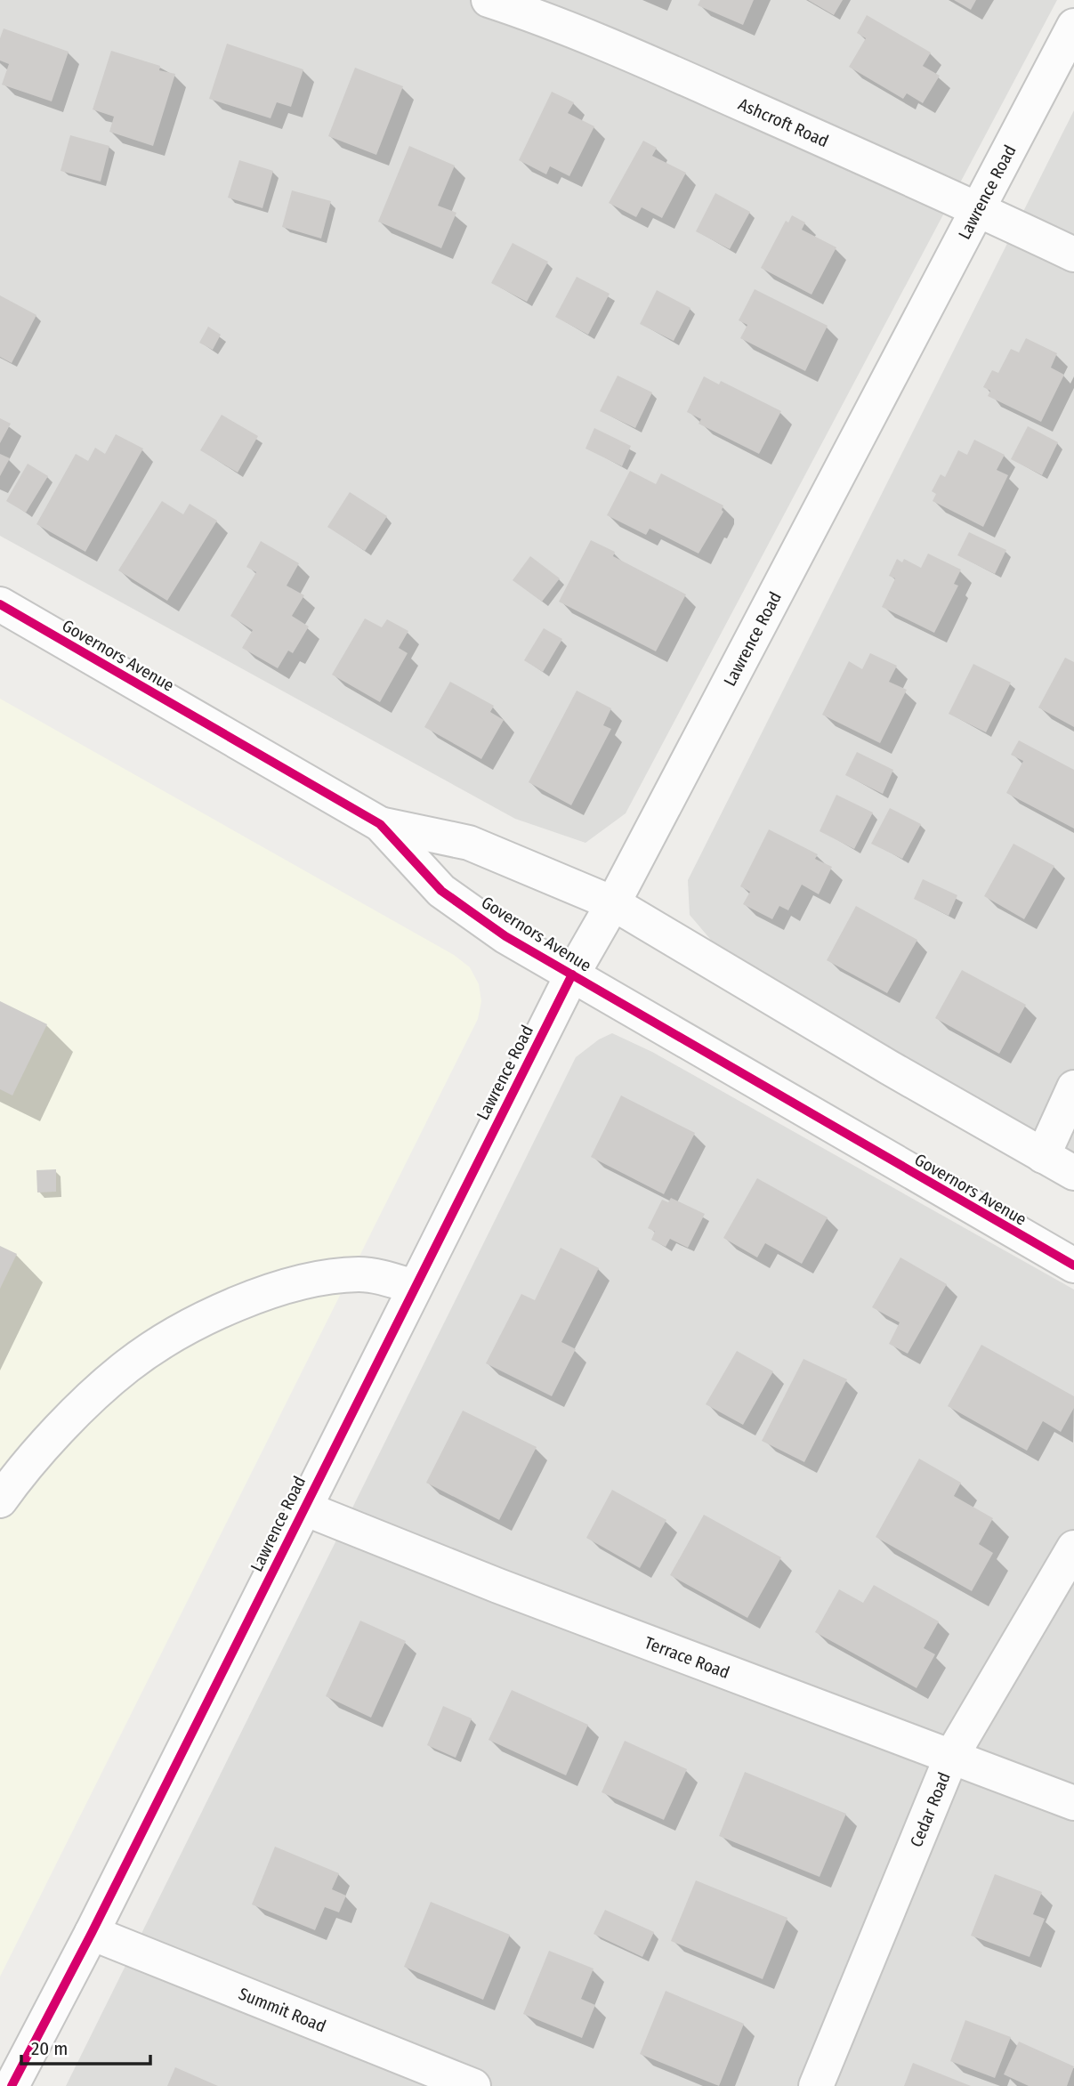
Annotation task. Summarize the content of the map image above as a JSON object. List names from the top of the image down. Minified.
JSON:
{"streets":{"street":["Ashcroft Road","Lawrence Road","Governors Avenue","Terrace Road","Cedar Road","Summit Road"]},"crossings":[["Ashcroft Road","Lawrence Road"],["Lawrence Road","Governors Avenue"],["Lawrence Road","Terrace Road"],["Lawrence Road","Summit Road"],["Terrace Road","Cedar Road"]],"scale_bar":"20 m"}
